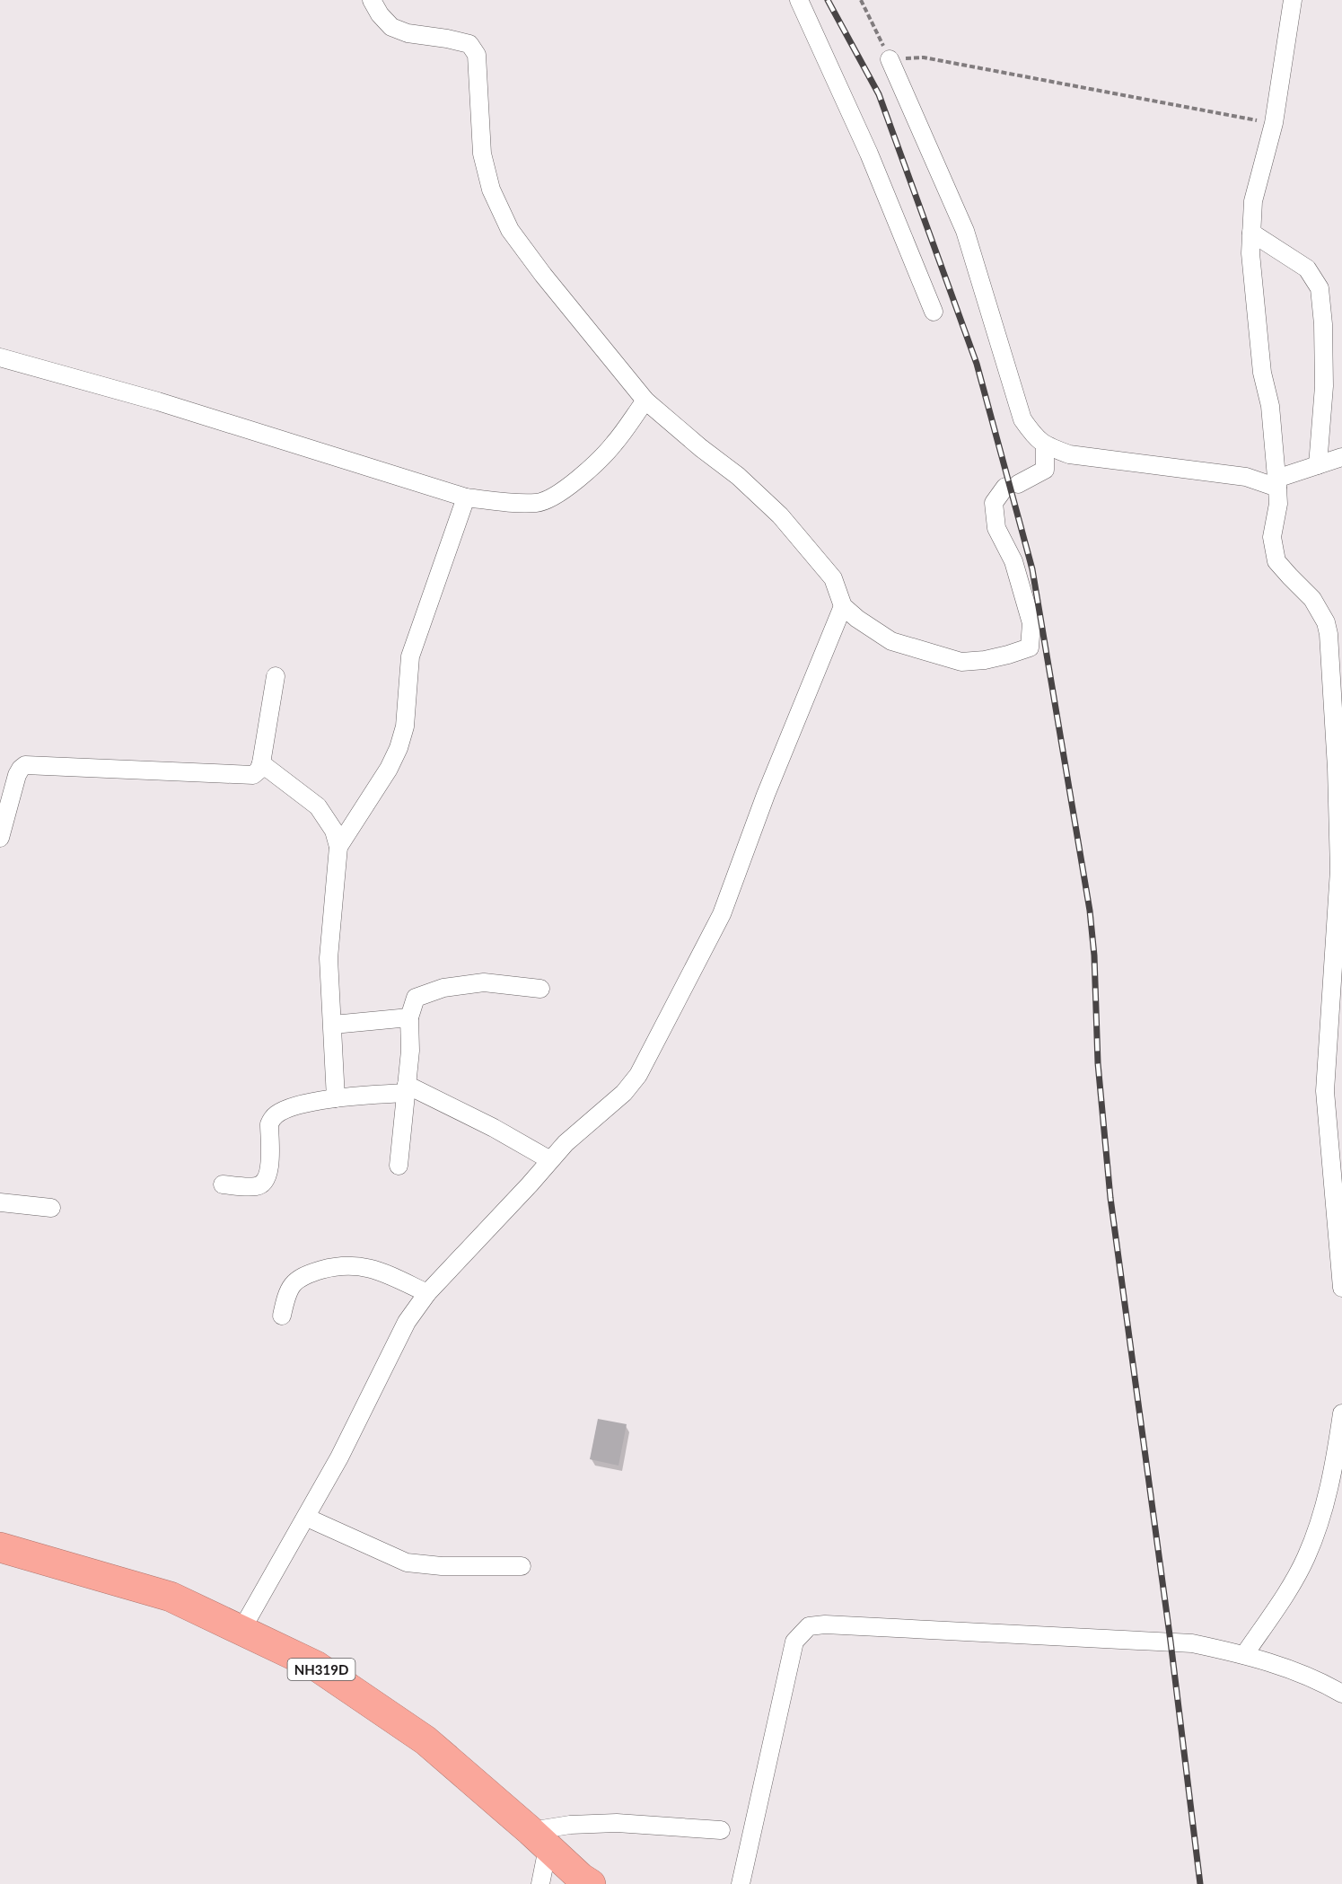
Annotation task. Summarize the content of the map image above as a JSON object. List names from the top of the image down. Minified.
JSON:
{"streets":{"highway":["NH319D"]}}
